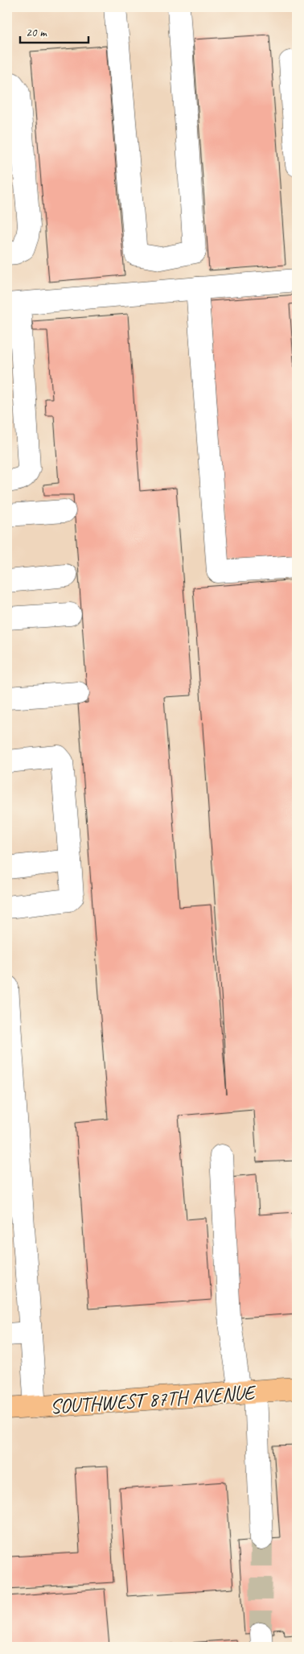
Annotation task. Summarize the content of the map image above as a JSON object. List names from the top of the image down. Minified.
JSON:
{"streets":{"main road":["SOUTHWEST 87TH AVENUE"]},"scale_bar":"20 m"}
